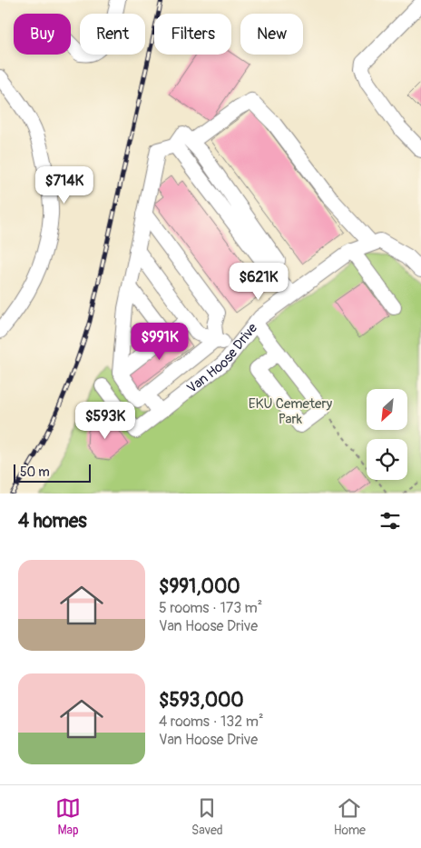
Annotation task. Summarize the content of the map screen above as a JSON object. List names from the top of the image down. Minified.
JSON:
{"streets":{"street":["Van Hoose Drive"]},"parks":["EKU Cemetery Park"],"scale_bar":"50 m","north":"bottom left","page":{"chip":["Buy","Rent","Filters","New"],"price":["$714K","$621K","$991K","$593K"],"scale":"50 m","heading":"4 homes","list":[{"name":"$991,000","note":"5 rooms · 173 m² · Van Hoose Drive"},{"name":"$593,000","note":"4 rooms · 132 m² · Van Hoose Drive"}],"tabs":["Map","Saved","Home"]}}
